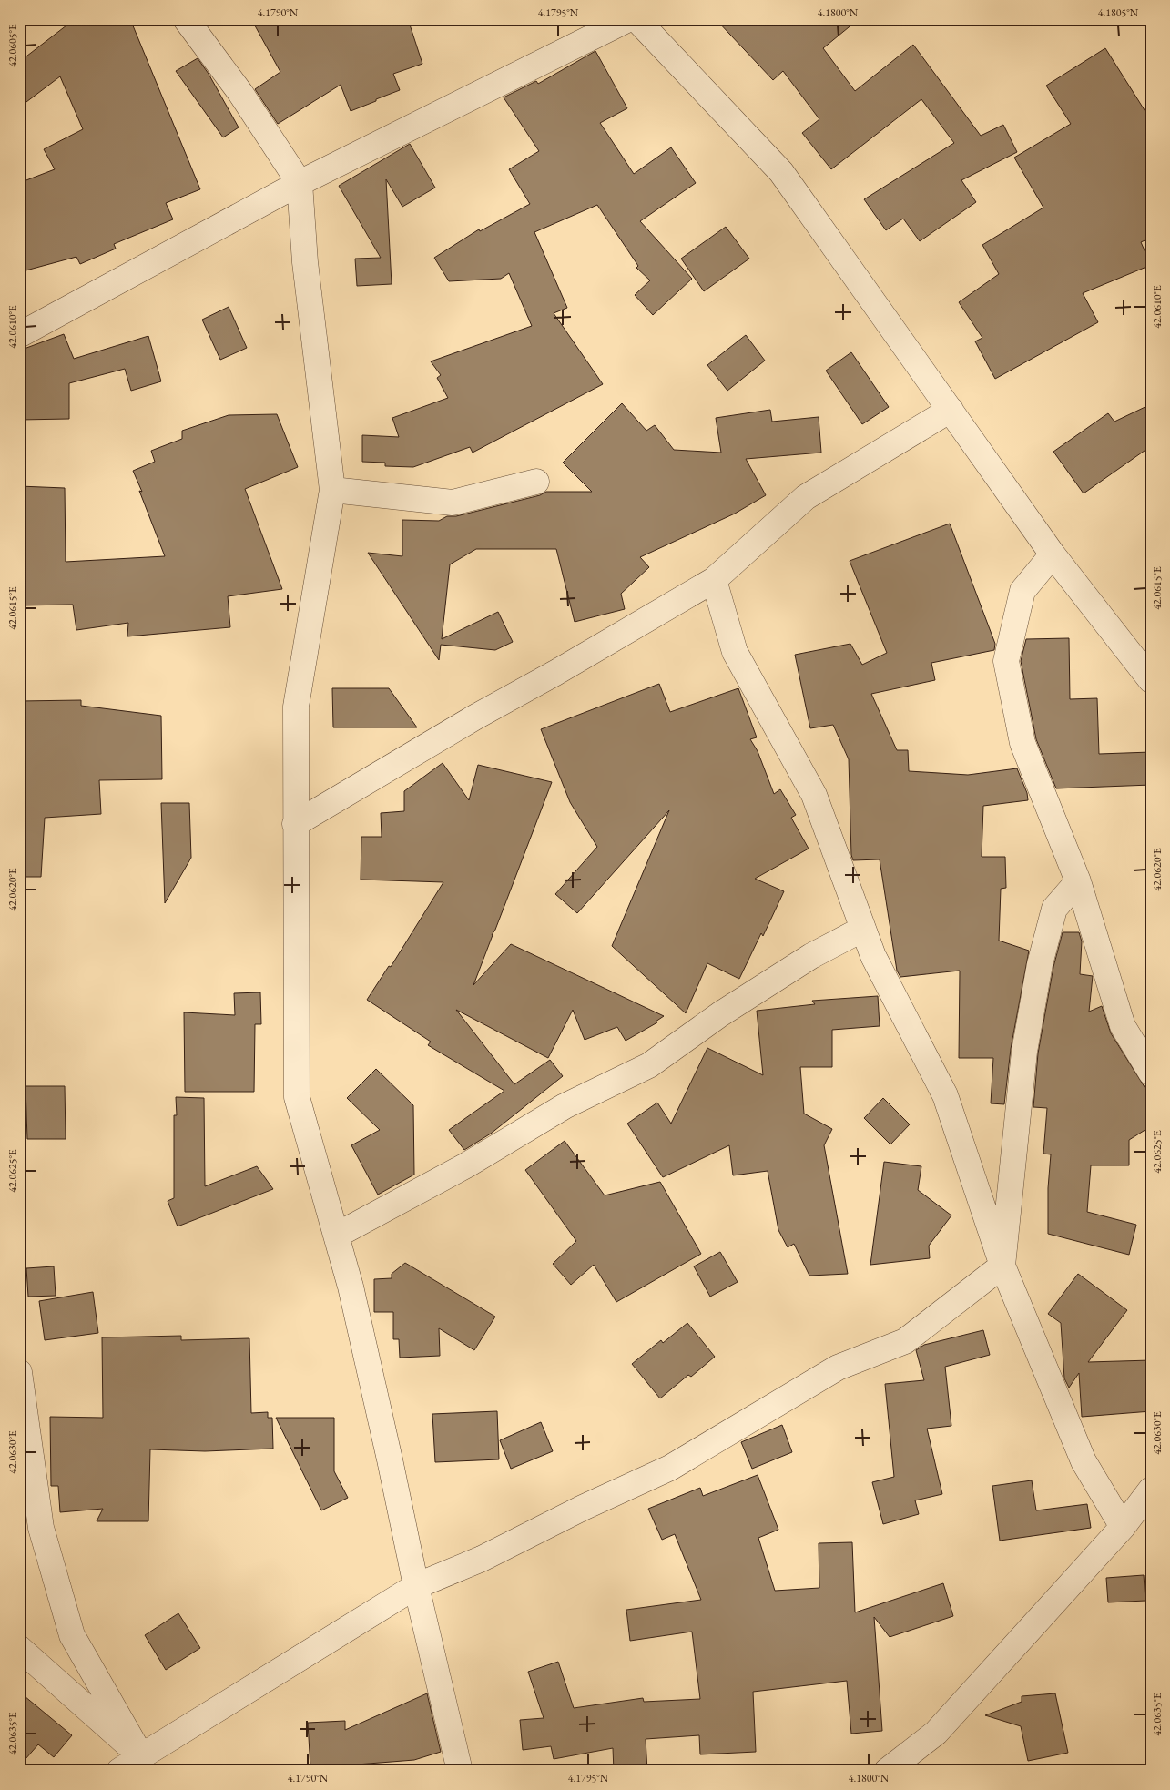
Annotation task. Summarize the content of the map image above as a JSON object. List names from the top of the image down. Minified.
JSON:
{"coordinates":["4.1790°N","4.1795°N","4.1800°N","4.1805°N","42.0605°E","42.0610°E","42.0615°E","42.0620°E","42.0625°E","42.0630°E","42.0635°E"]}
